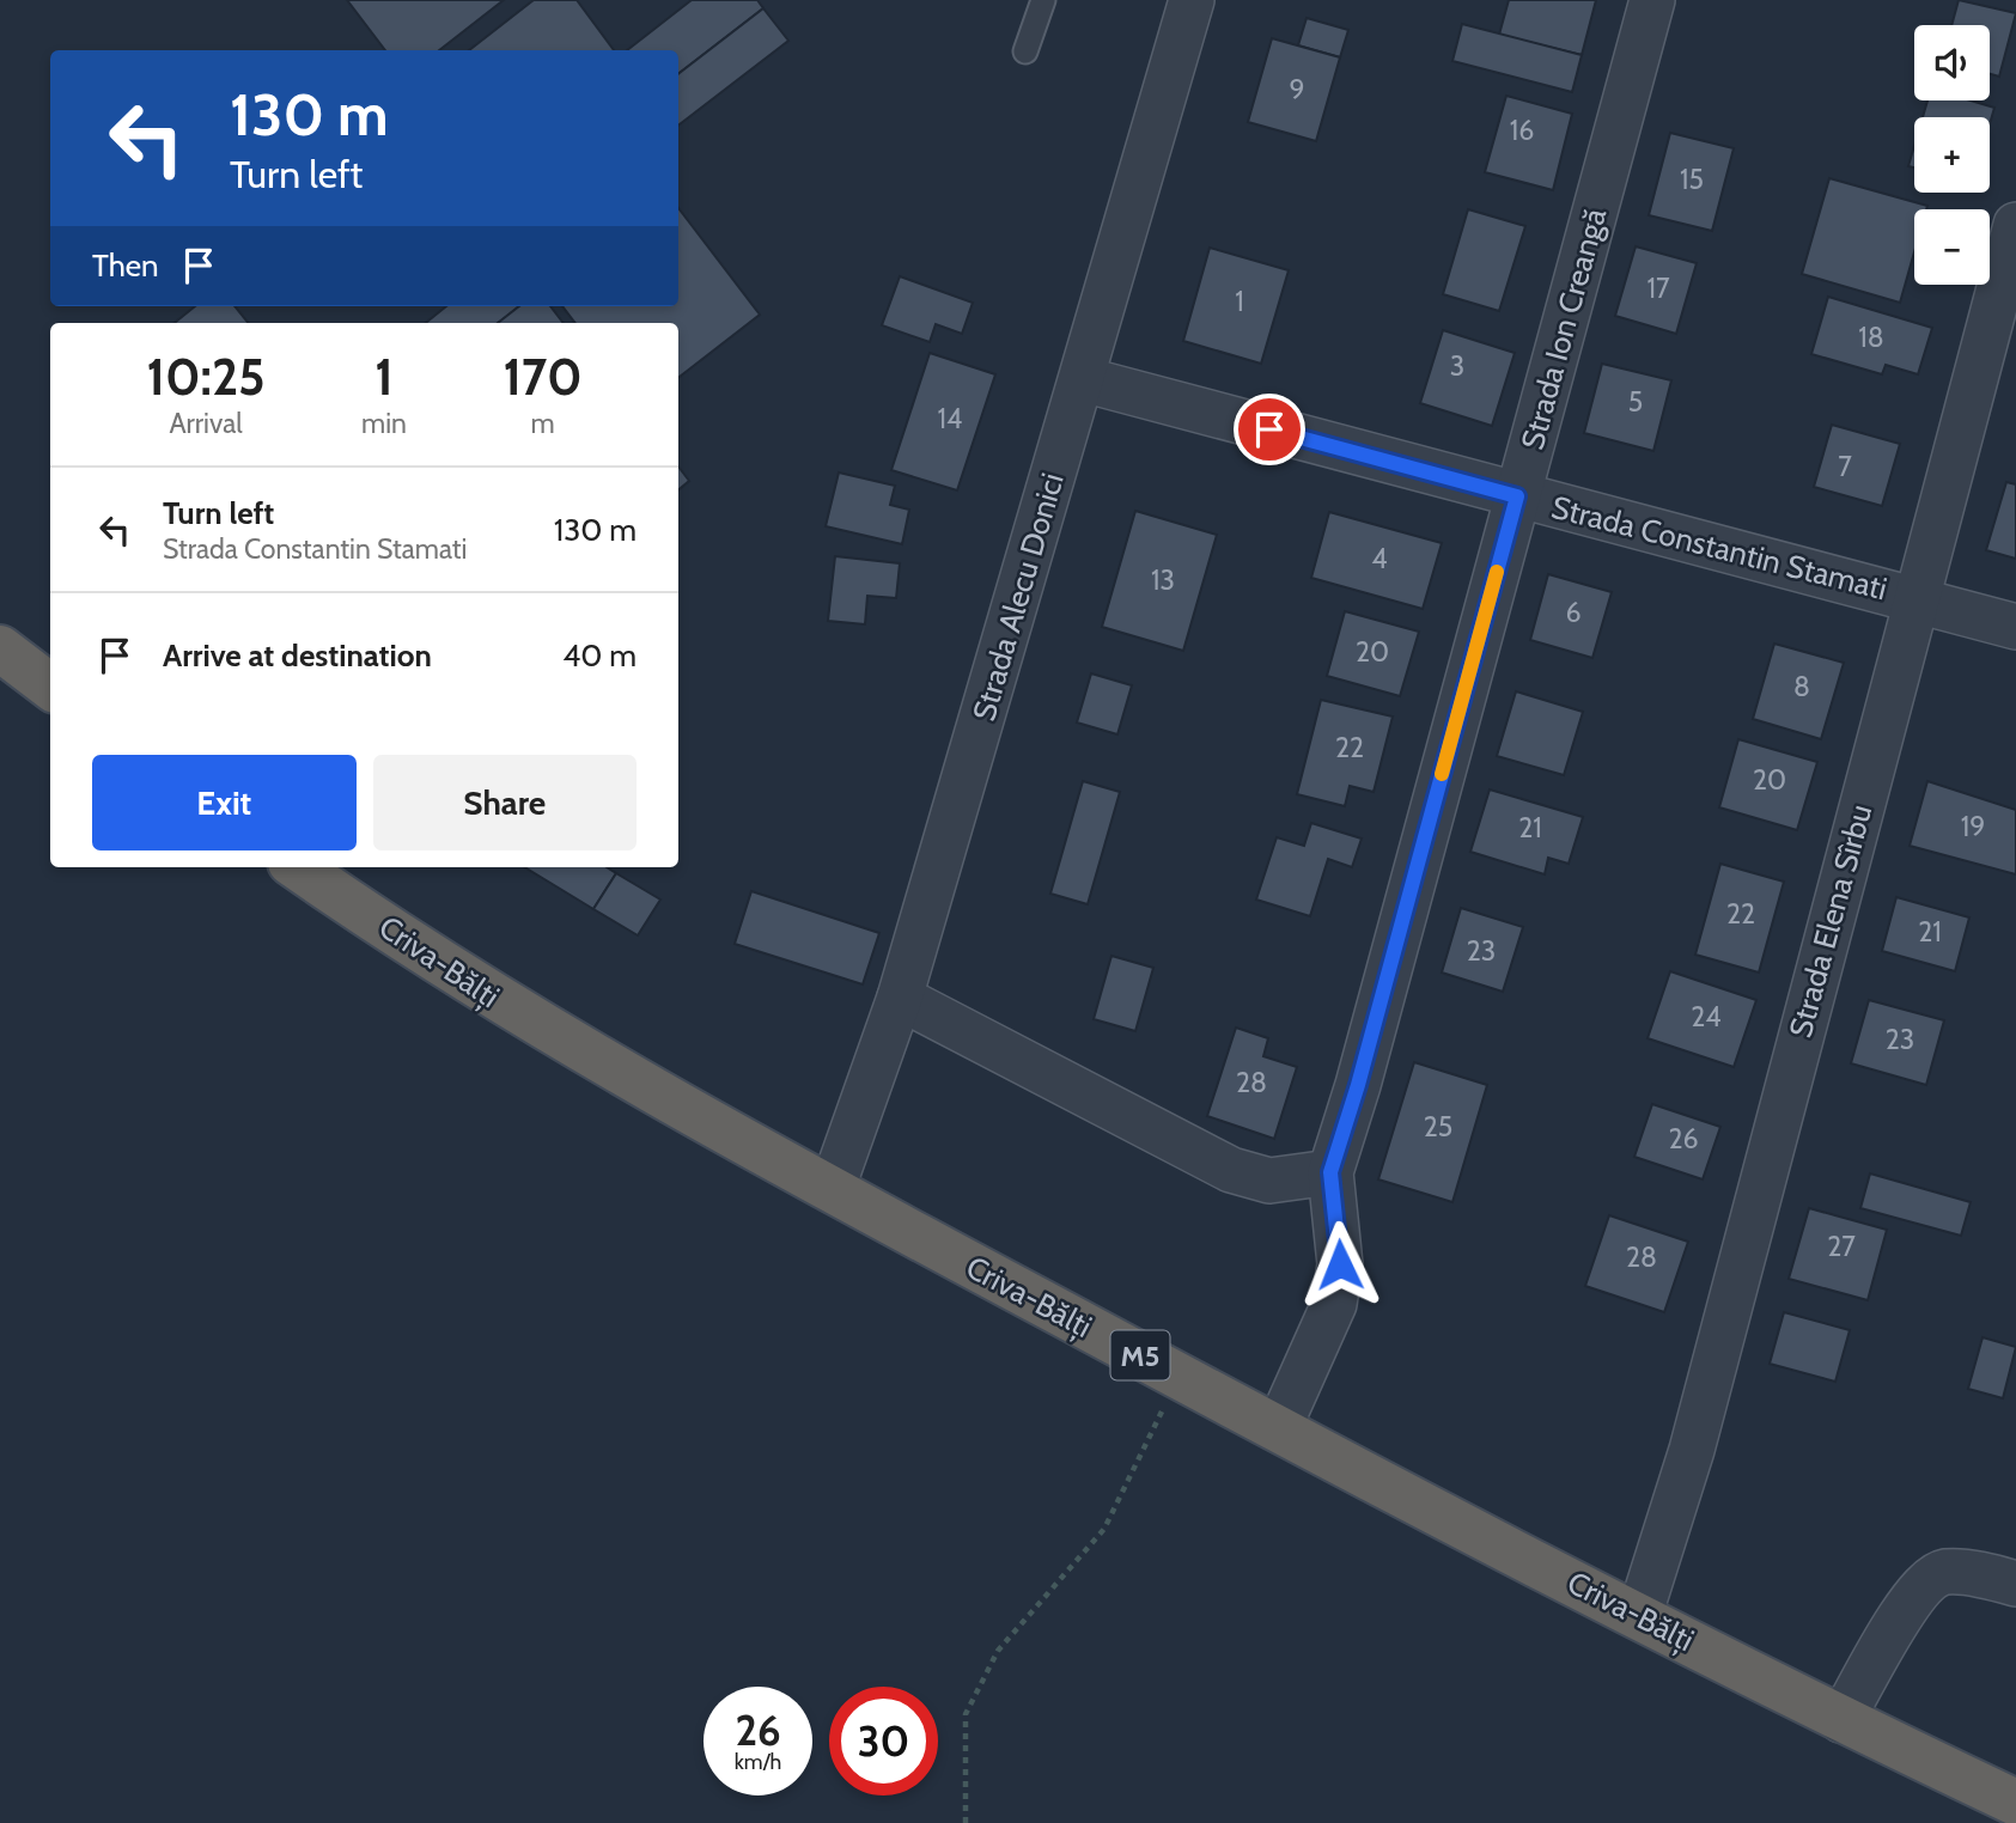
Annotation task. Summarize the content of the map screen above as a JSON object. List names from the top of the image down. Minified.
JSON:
{"streets":{"highway":["Criva-Bălți","M5"],"street":["Strada Ion Creangă","Strada Constantin Stamati","Strada Alecu Donici","Strada Elena Sîrbu"]},"crossings":[["Strada Ion Creangă","Strada Constantin Stamati"],["Strada Ion Creangă","Criva-Bălți"],["Strada Constantin Stamati","Strada Alecu Donici"],["Strada Constantin Stamati","Strada Elena Sîrbu"],["Strada Alecu Donici","Criva-Bălți"],["Strada Elena Sîrbu","Criva-Bălți"]],"house_numbers":["9","16","15","17","1","18","3","5","14","7","4","13","6","20","8","22","20","19","21","22","21","23","24","23","28","25","26","27","28"],"page":{"map_buttons":["+","−"],"turn":["130 m","Turn left"],"then":"Then","eta":["10:25","Arrival","1","min","170","m"],"list":[{"name":"Turn left","note":"Strada Constantin Stamati","value":"130 m"},{"name":"Arrive at destination","value":"40 m"}],"buttons":["Exit","Share"],"speed":"26 km/h","limit":"30"}}
